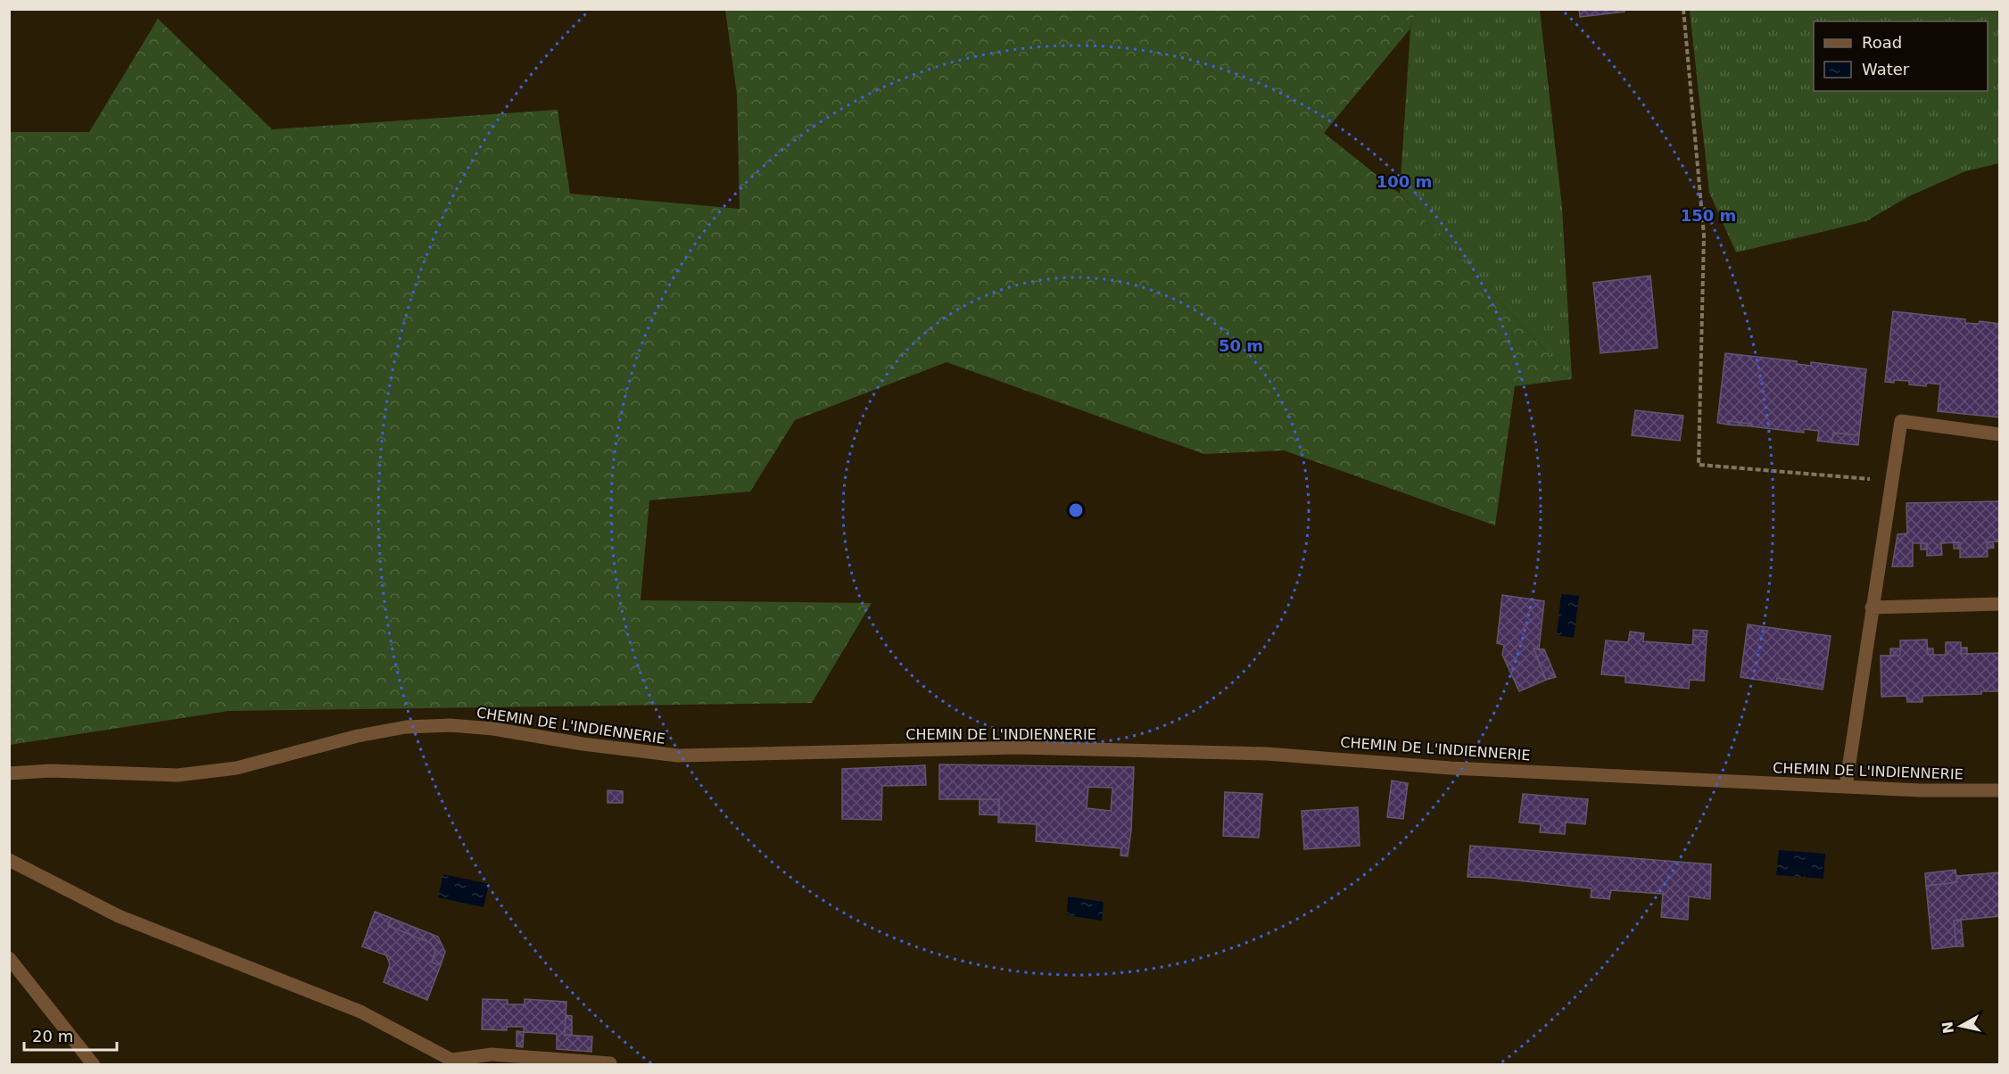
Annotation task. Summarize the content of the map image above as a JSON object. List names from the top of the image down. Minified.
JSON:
{"streets":{"street":["CHEMIN DE L'INDIENNERIE"]},"legend":["Road","Water"],"scale_bar":"20 m","north":"left","rings":["100 m","150 m","50 m"]}
